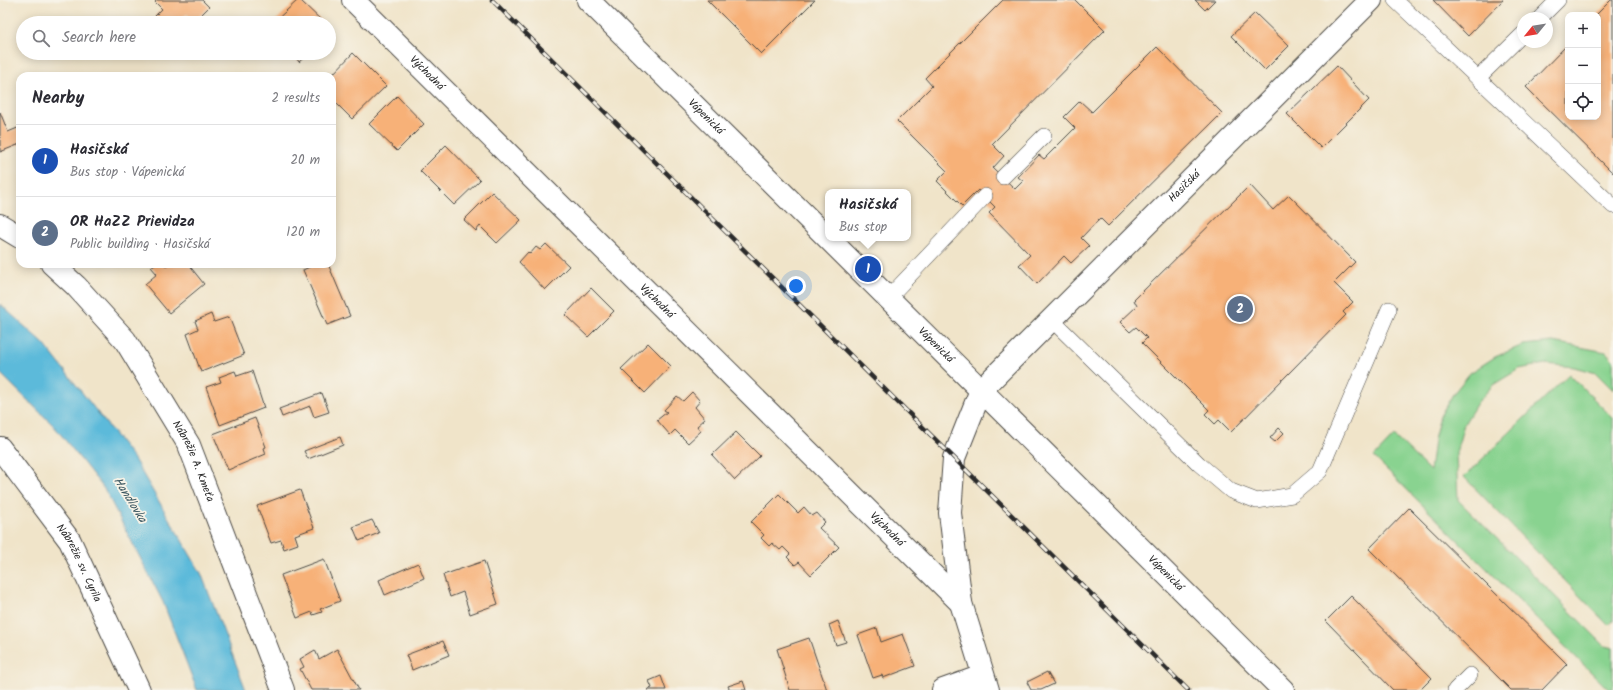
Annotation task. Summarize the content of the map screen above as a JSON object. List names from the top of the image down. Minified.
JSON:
{"streets":{"street":["Východná","Vápenická","Hasičská","Nábrežie A. Kmeťa","Nábrežie sv. Cyrila"]},"crossings":[["Východná","Vápenická"],["Východná","Hasičská"],["Vápenická","Hasičská"]],"water":["Handlovka"],"north":"bottom left","page":{"map_buttons":["+","−"],"search":"Search here","heading":["Nearby","2 results"],"list":[{"mark":"1","name":"Hasičská","note":"Bus stop · Vápenická","value":"20 m"},{"mark":"2","name":"OR HaZZ Prievidza","note":"Public building · Hasičská","value":"120 m"}],"popup":["Hasičská","Bus stop"],"pins":["1","2"]}}
